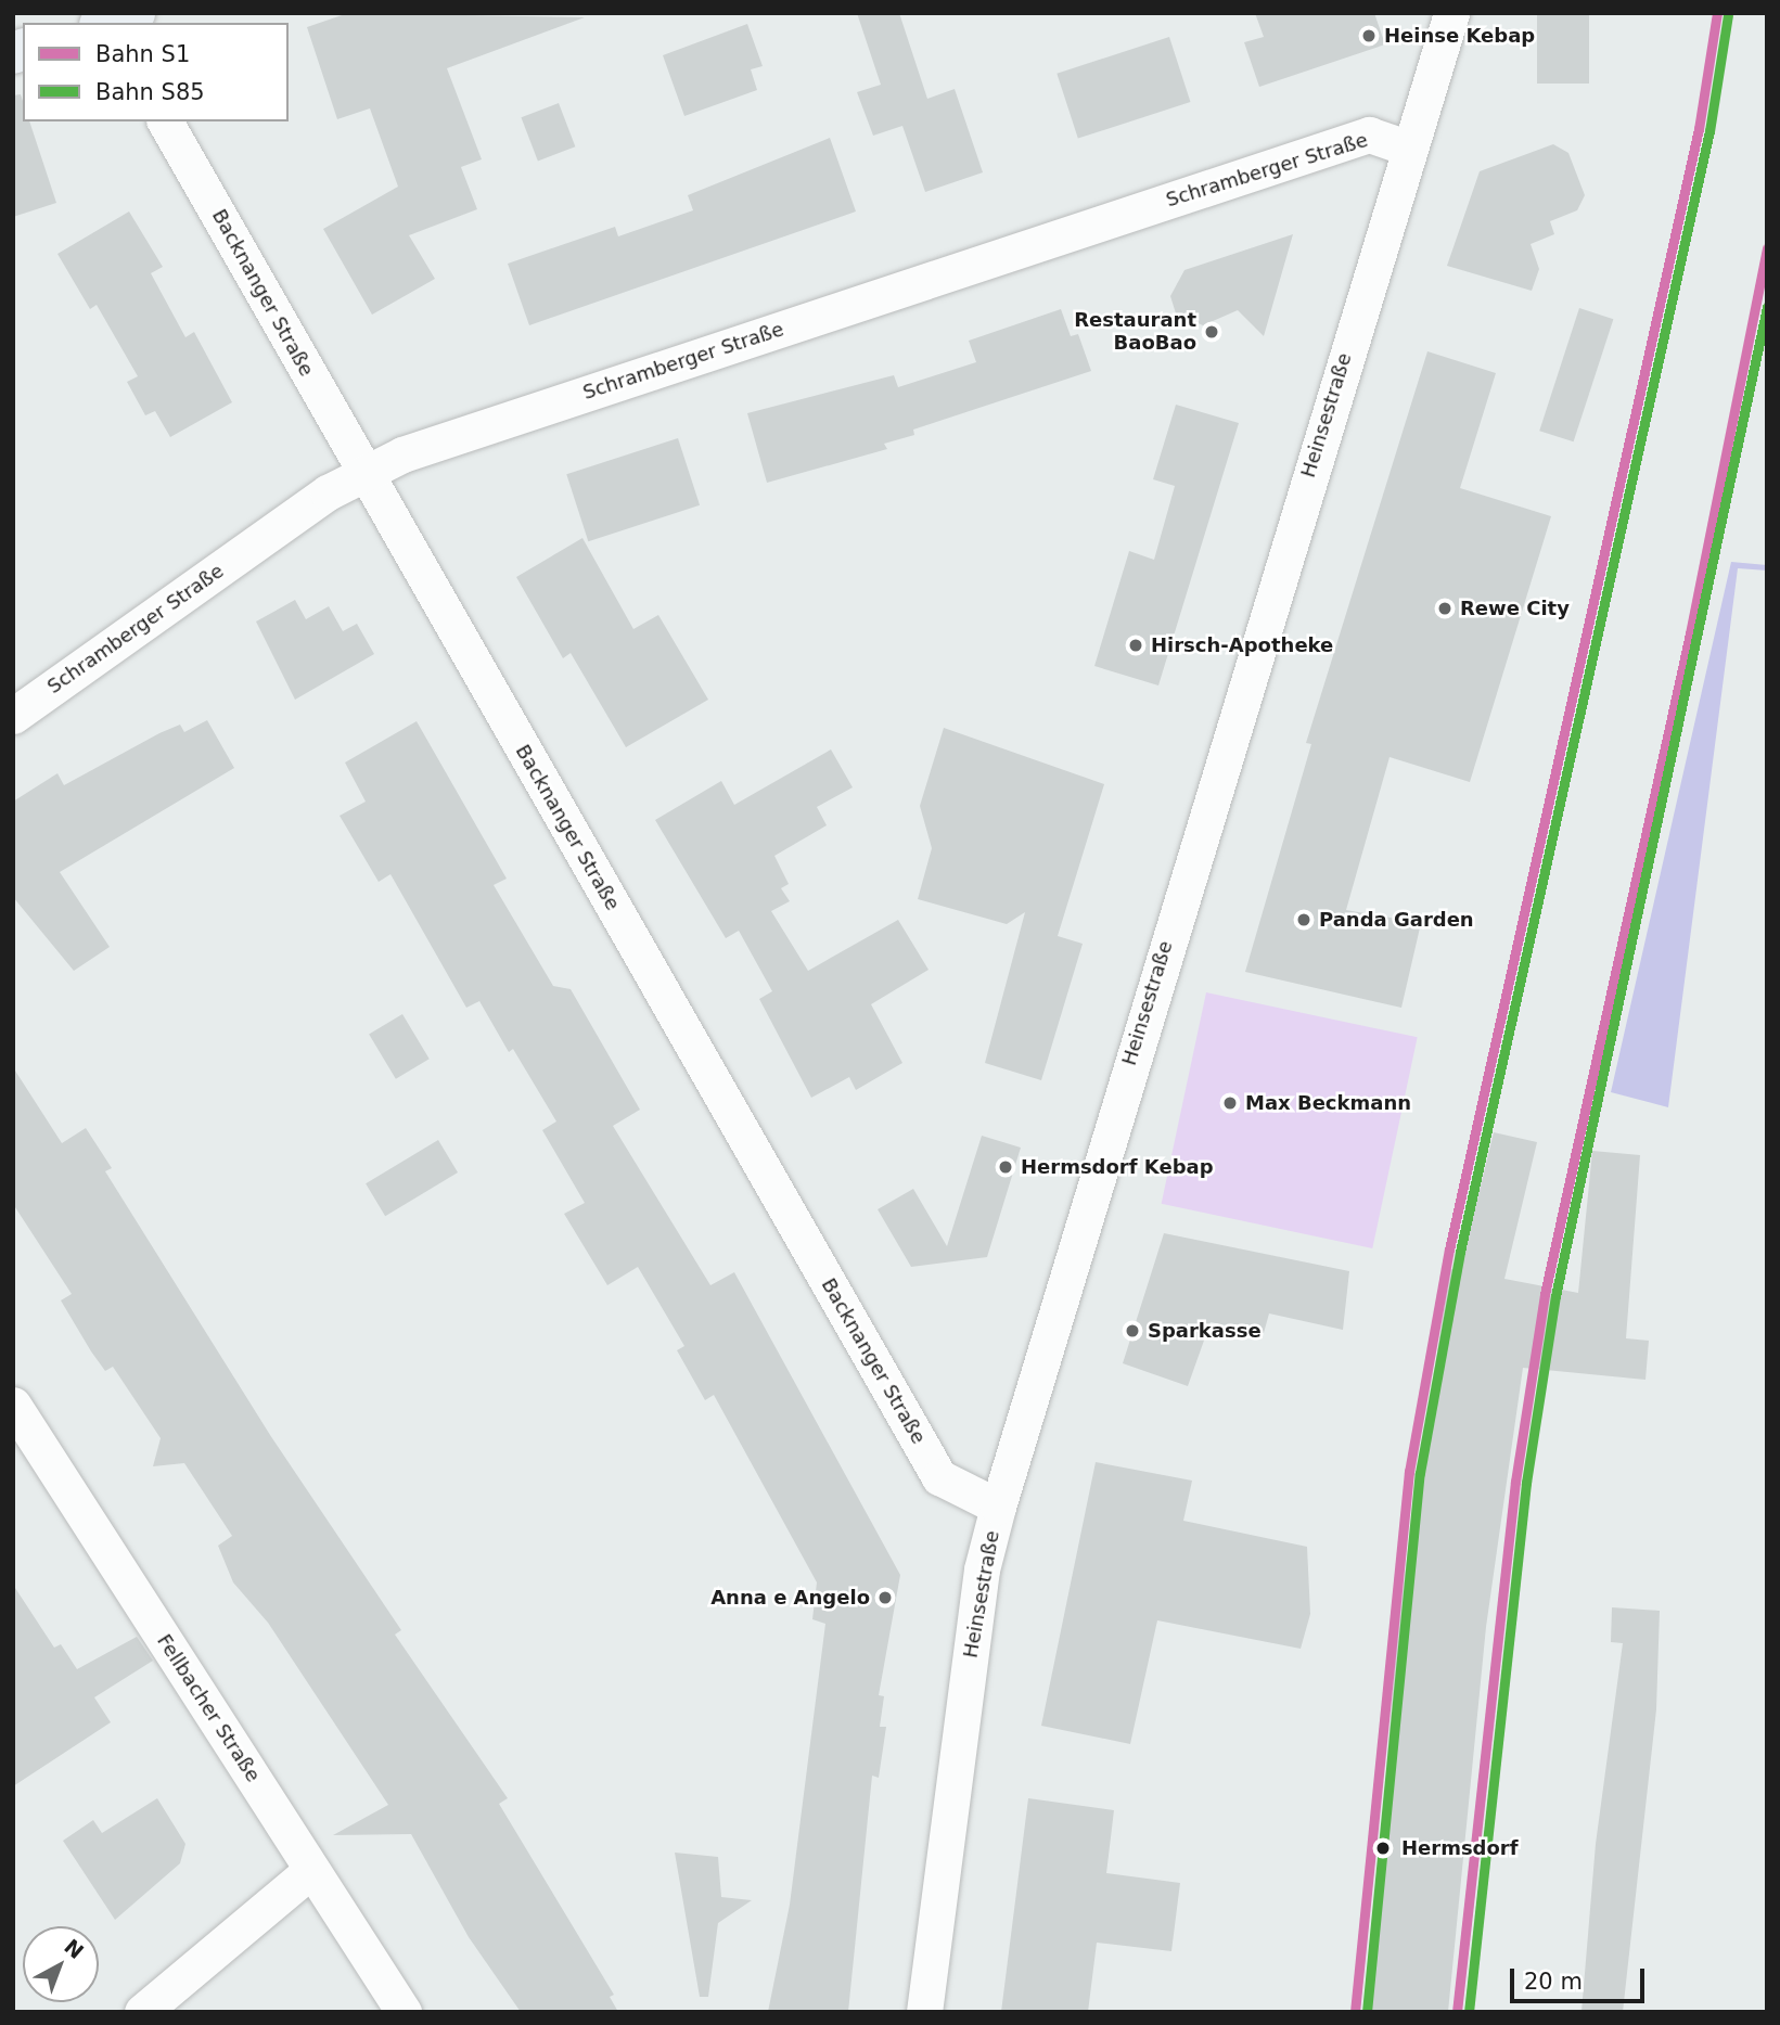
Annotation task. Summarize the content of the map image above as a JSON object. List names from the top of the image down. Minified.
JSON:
{"streets":{"street":["Schramberger Straße","Backnanger Straße","Heinsestraße","Fellbacher Straße"]},"crossings":[["Schramberger Straße","Backnanger Straße"],["Schramberger Straße","Heinsestraße"],["Backnanger Straße","Heinsestraße"]],"places":["Heinse Kebap","Restaurant BaoBao","Rewe City","Hirsch-Apotheke","Panda Garden","Max Beckmann","Hermsdorf Kebap","Sparkasse","Anna e Angelo","Hermsdorf"],"lines":["rail line S1","rail line S85"],"legend":["Bahn S1","Bahn S85"],"scale_bar":"20 m","north":"top right"}
